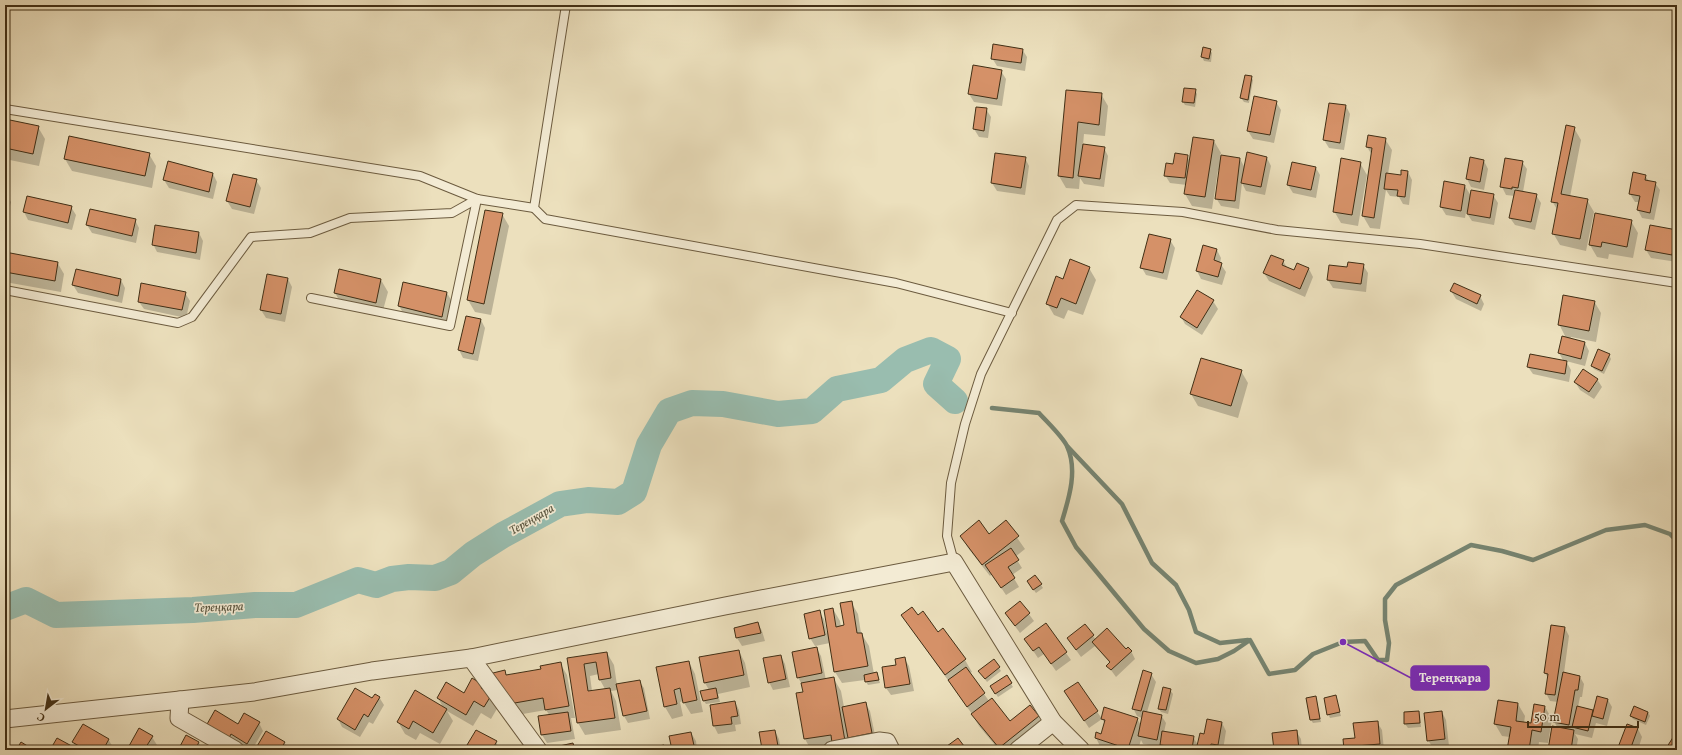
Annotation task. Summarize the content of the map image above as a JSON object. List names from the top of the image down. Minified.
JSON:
{"water":["Тереңқара"],"places":["Тереңқара"],"scale_bar":"50 m","north":"bottom left"}
